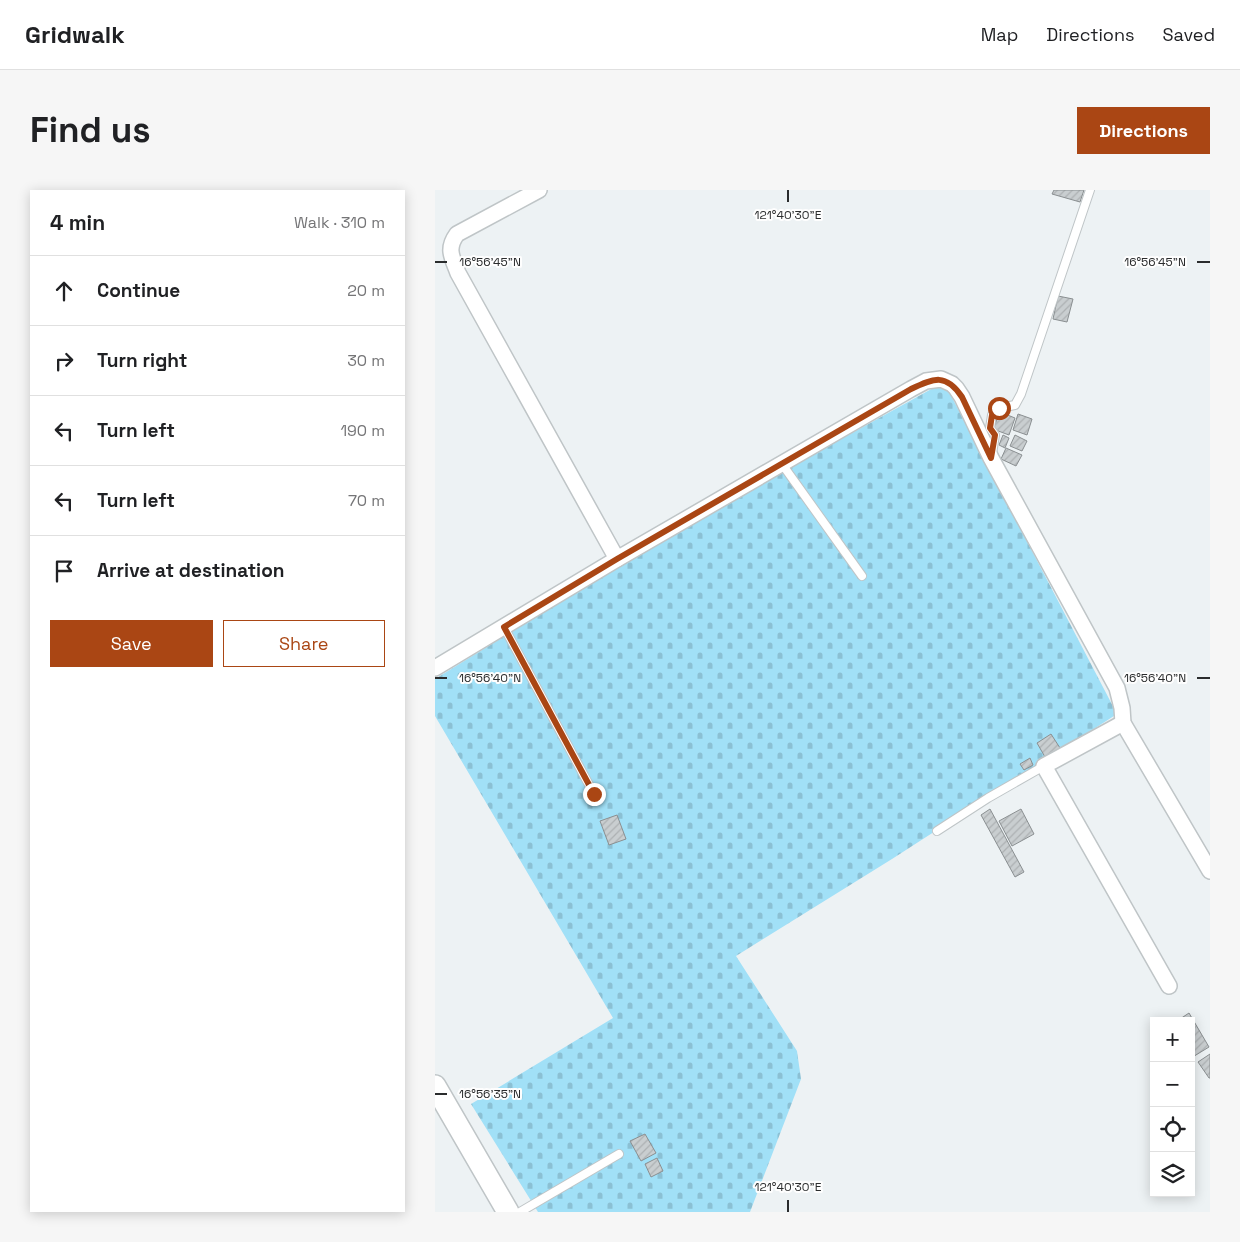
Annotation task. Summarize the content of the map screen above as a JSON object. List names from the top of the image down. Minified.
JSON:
{"page":{"header":"Gridwalk","nav":["Map","Directions","Saved"],"buttons":["Directions",["Save","Share"]],"title":"Find us","heading":["4 min","Walk · 310 m"],"list":[["Continue","20 m"],["Turn right","30 m"],["Turn left","190 m"],["Turn left","70 m"],"Arrive at destination"],"map_buttons":["+","−"]},"coordinates":["121°40'30\"E","16°56'45\"N","16°56'40\"N","16°56'35\"N"]}
